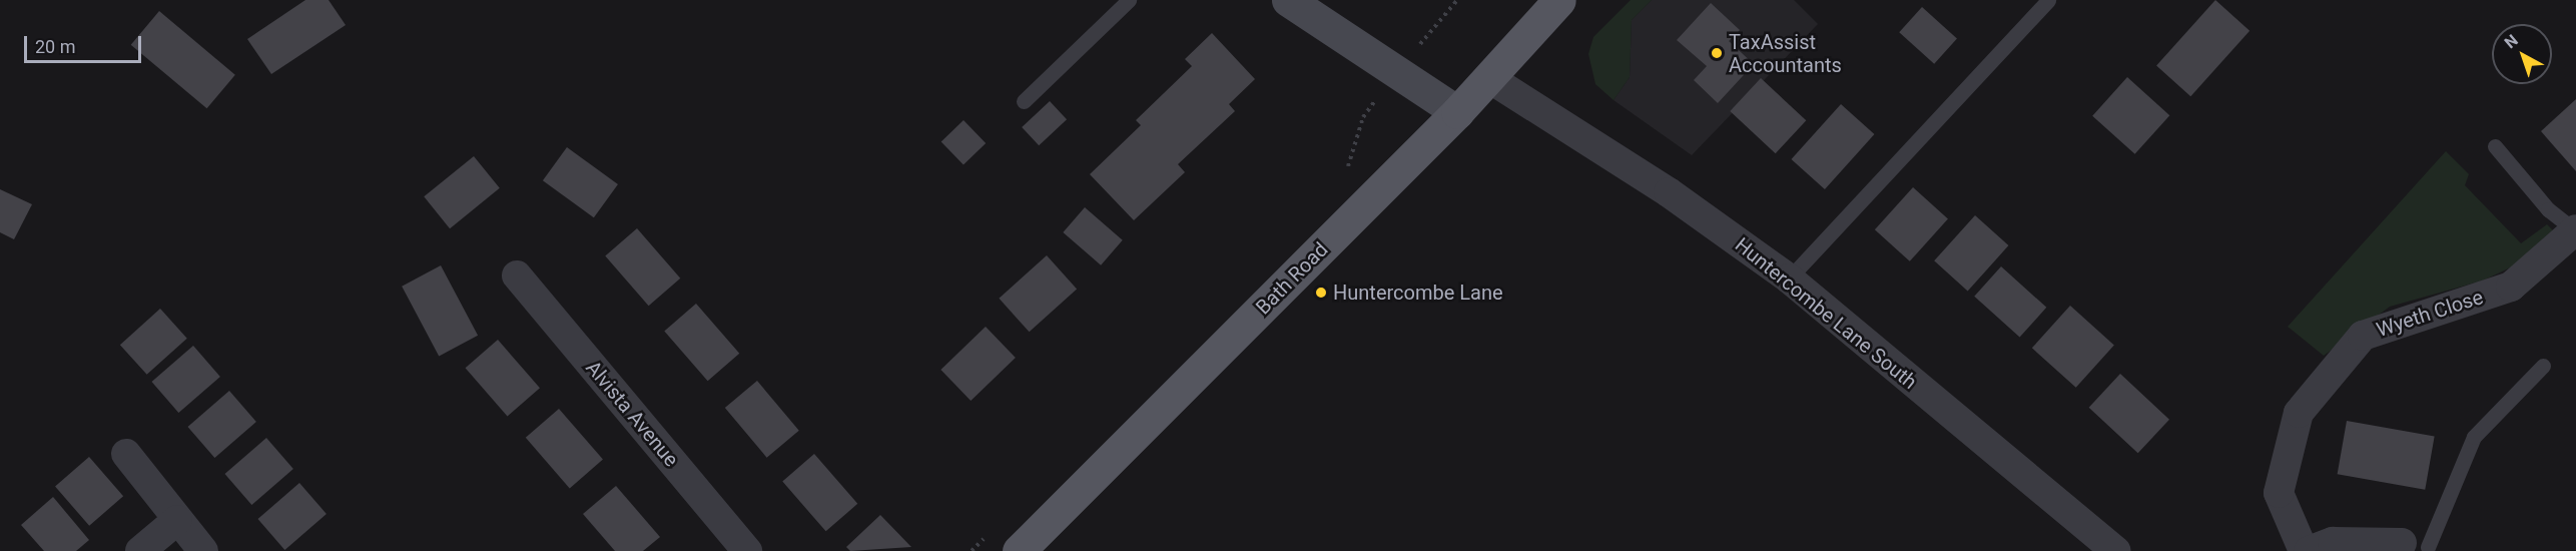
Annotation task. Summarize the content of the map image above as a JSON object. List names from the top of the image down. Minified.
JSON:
{"streets":{"main road":["Bath Road"],"street":["Huntercombe Lane South","Wyeth Close","Alvista Avenue"]},"crossings":[["Bath Road","Huntercombe Lane South"]],"places":["TaxAssist Accountants","Huntercombe Lane"],"scale_bar":"20 m","north":"top left"}
